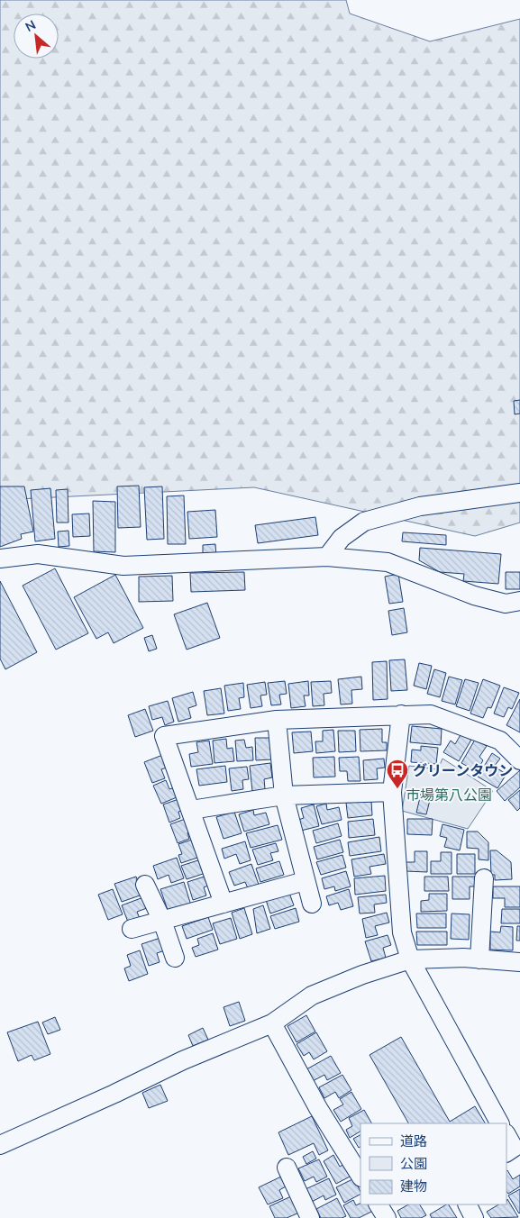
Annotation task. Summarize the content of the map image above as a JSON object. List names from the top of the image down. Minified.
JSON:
{"parks":["市場第八公園"],"places":{"bus stop":["グリーンタウン"]},"legend":["道路","公園","建物"],"north":"top left"}
